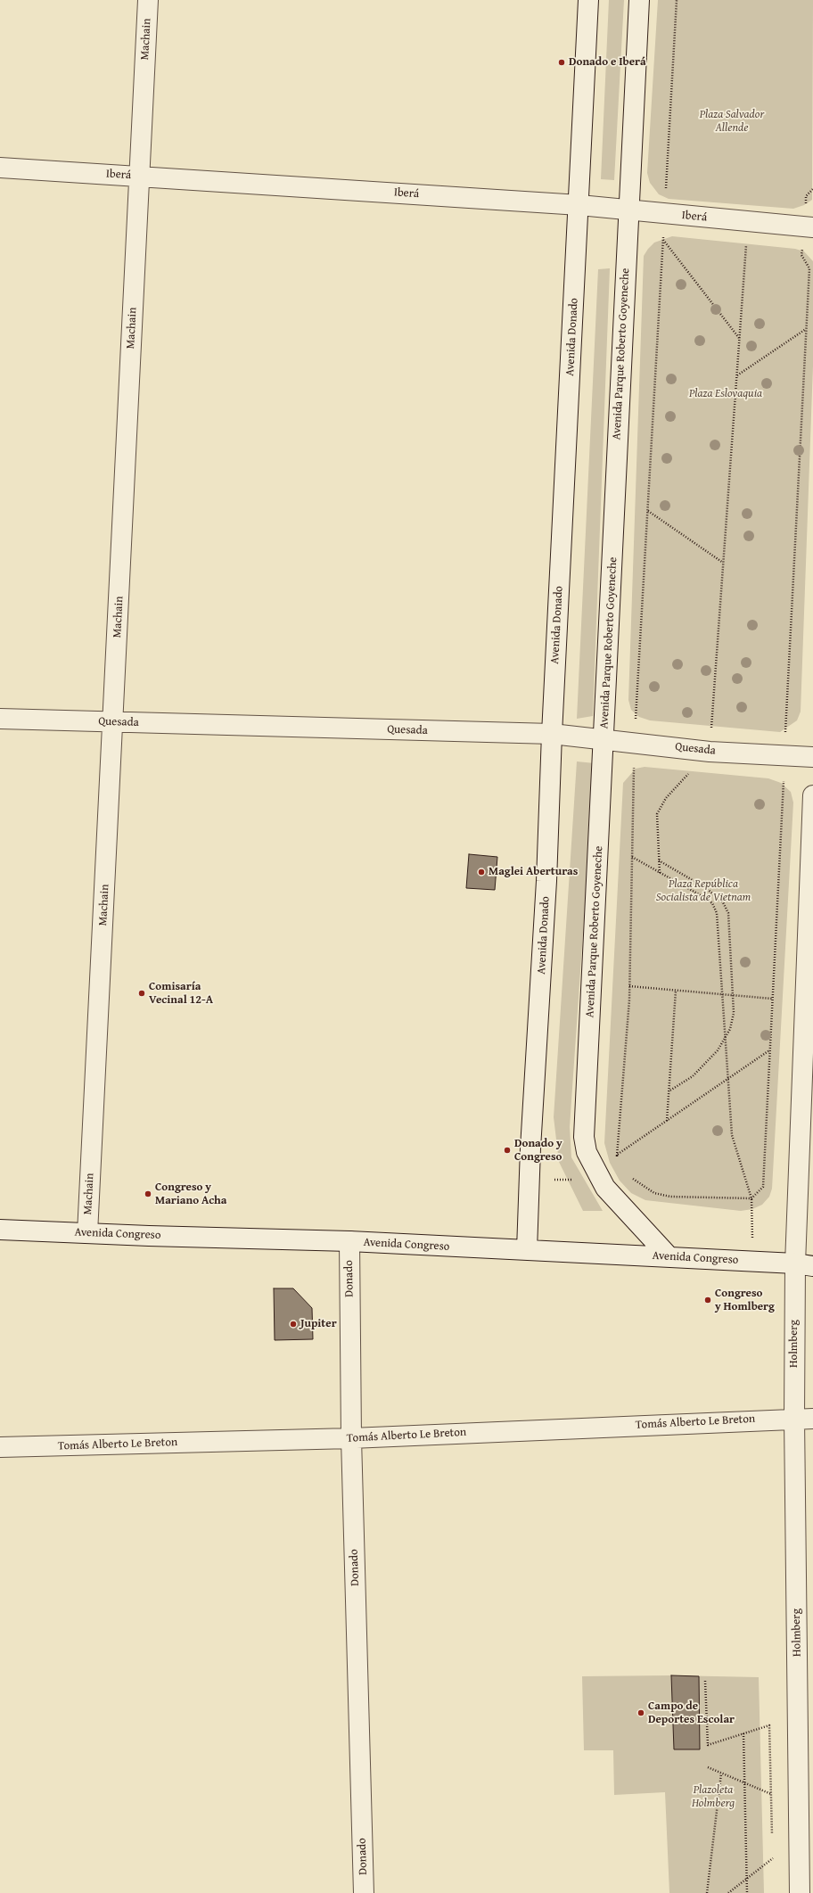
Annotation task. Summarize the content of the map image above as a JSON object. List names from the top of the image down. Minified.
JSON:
{"streets":{"street":["Machain","Iberá","Avenida Donado","Avenida Parque Roberto Goyeneche","Quesada","Avenida Congreso","Donado","Holmberg","Tomás Alberto Le Breton"]},"crossings":[["Machain","Iberá"],["Machain","Quesada"],["Machain","Avenida Congreso"],["Iberá","Avenida Donado"],["Iberá","Avenida Parque Roberto Goyeneche"],["Avenida Donado","Quesada"],["Avenida Donado","Avenida Congreso"],["Avenida Parque Roberto Goyeneche","Quesada"],["Avenida Parque Roberto Goyeneche","Avenida Congreso"],["Avenida Congreso","Donado"],["Avenida Congreso","Holmberg"],["Donado","Tomás Alberto Le Breton"],["Holmberg","Tomás Alberto Le Breton"]],"parks":["Plaza Salvador Allende","Plaza Eslovaquia","Plaza República Socialista de Vietnam","Plazoleta Holmberg"],"places":["Donado e Iberá","Maglei Aberturas","Comisaría Vecinal 12-A","Donado y Congreso","Congreso y Mariano Acha","Congreso y Homlberg","Jupiter","Campo de Deportes Escolar"]}
